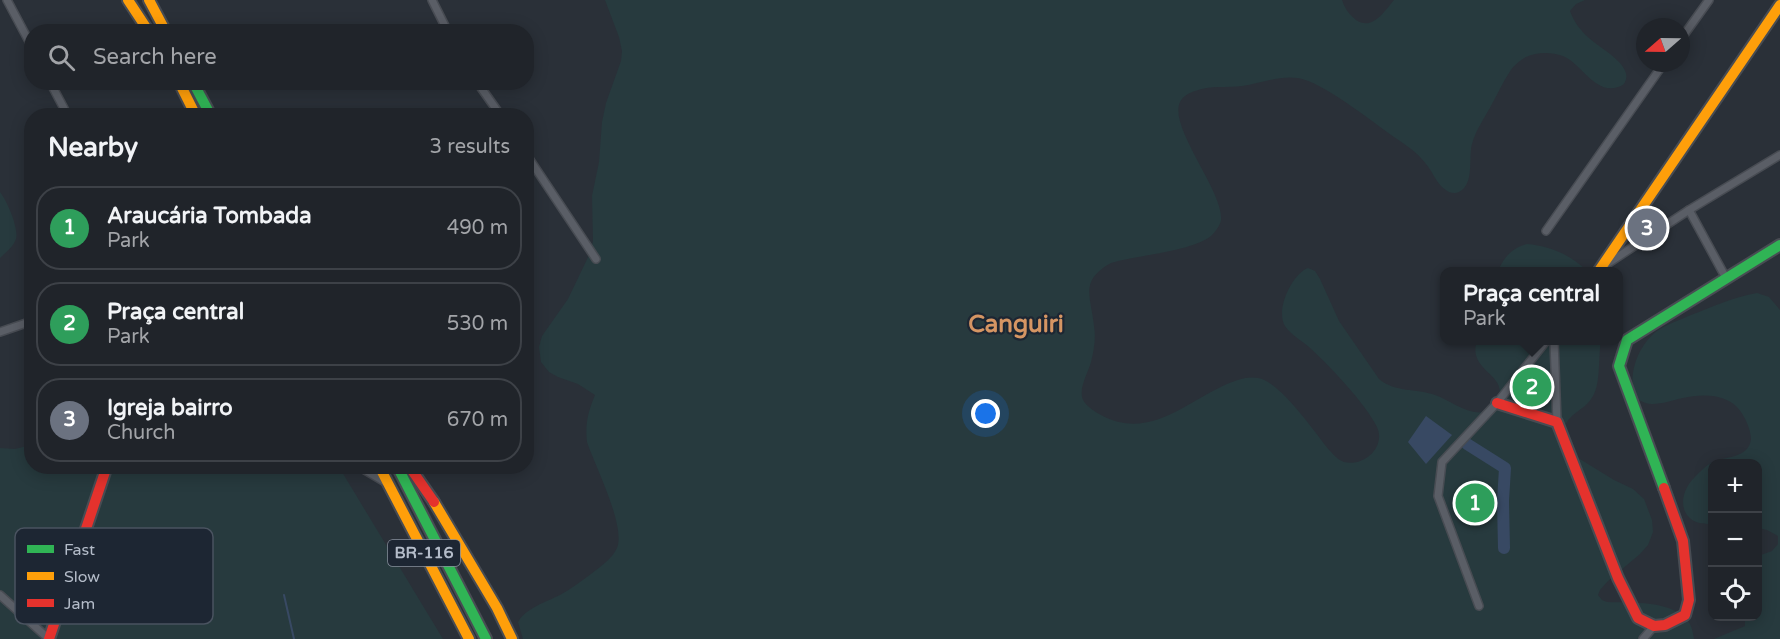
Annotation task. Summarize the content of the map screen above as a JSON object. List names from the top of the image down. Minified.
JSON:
{"streets":{"main road":["BR-116"]},"districts":["Canguiri"],"legend":["Fast","Slow","Jam"],"north":"left","page":{"search":"Search here","heading":["Nearby","3 results"],"list":[{"mark":"1","name":"Araucária Tombada","note":"Park","value":"490 m"},{"mark":"2","name":"Praça central","note":"Park","value":"530 m"},{"mark":"3","name":"Igreja bairro","note":"Church","value":"670 m"}],"pins":["3","2","1"],"popup":["Praça central","Park"],"map_buttons":["+","−"]}}
